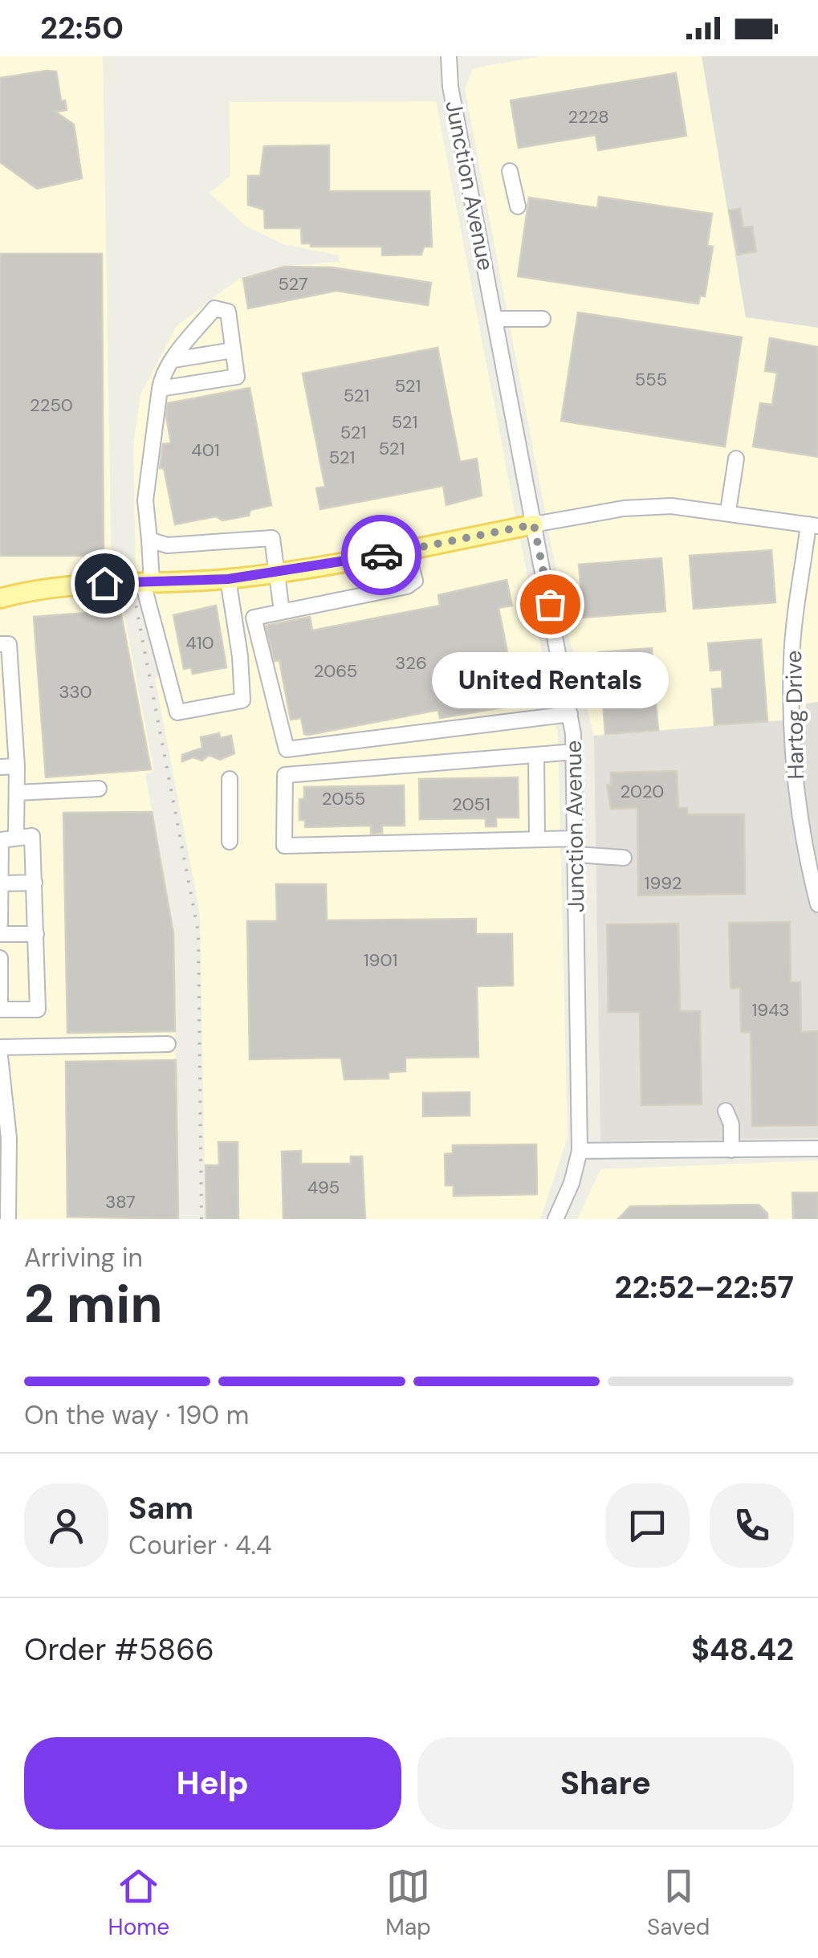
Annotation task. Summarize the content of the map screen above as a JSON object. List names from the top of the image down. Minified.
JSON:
{"streets":{"street":["Junction Avenue","Hartog Drive"]},"places":["United Rentals"],"house_numbers":["2228","527","555","521","521","2250","521","521","521","401","521","410","326","2065","330","2020","2055","2051","1992","1901","1943","495","387"],"page":{"status":"22:50","bubble":"United Rentals","heading":["2 min","Arriving in","22:52–22:57"],"panel":["Sam","Courier · 4.4","Order #5866","$48.42"],"bar":"On the way · 190 m","buttons":["Help","Share"],"tabs":["Home","Map","Saved"]}}
